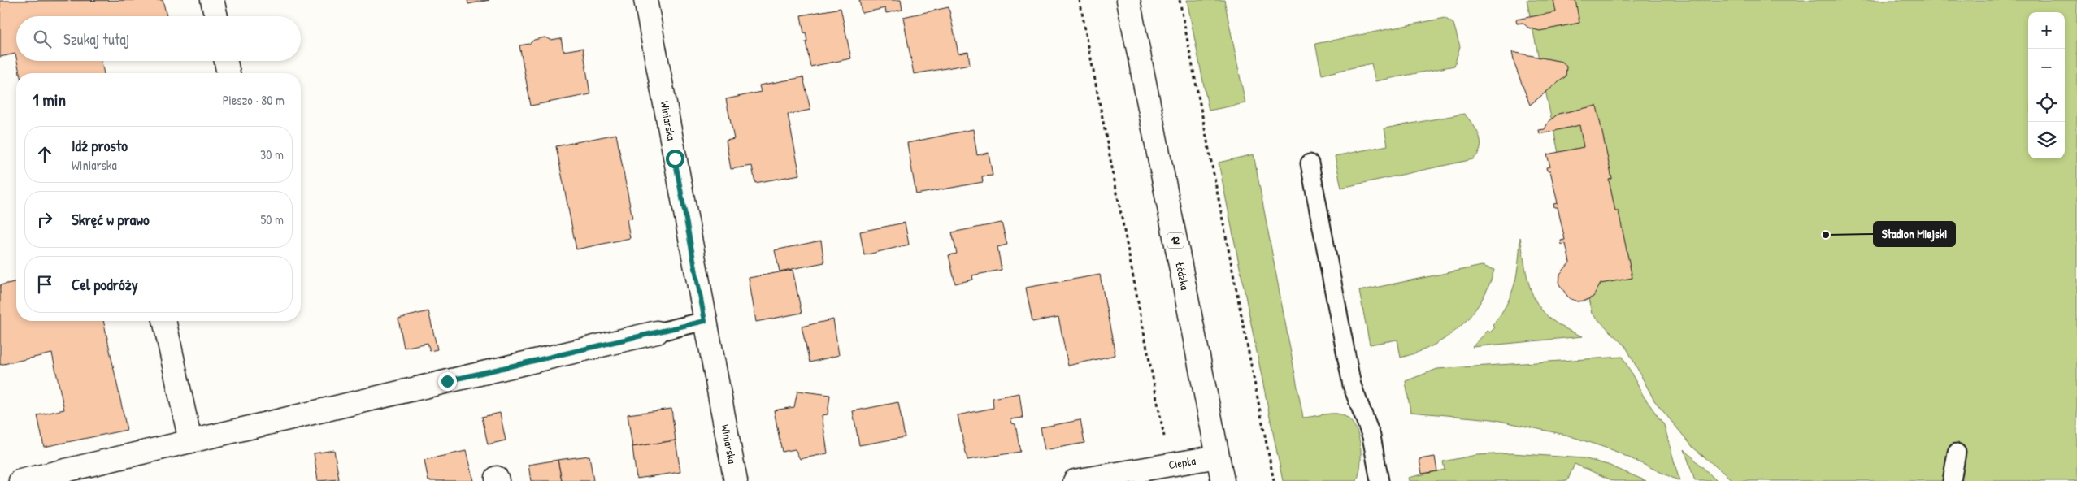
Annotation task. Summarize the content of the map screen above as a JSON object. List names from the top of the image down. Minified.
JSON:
{"streets":{"street":["Winiarska","12","Łódzka","Ciepła"]},"crossings":[["Łódzka","Ciepła"]],"places":["Stadion Miejski"],"page":{"map_buttons":["+","−"],"search":"Szukaj tutaj","heading":["1 min","Pieszo · 80 m"],"list":[["Idź prosto","Winiarska","30 m"],["Skręć w prawo","50 m"],"Cel podróży"]}}
